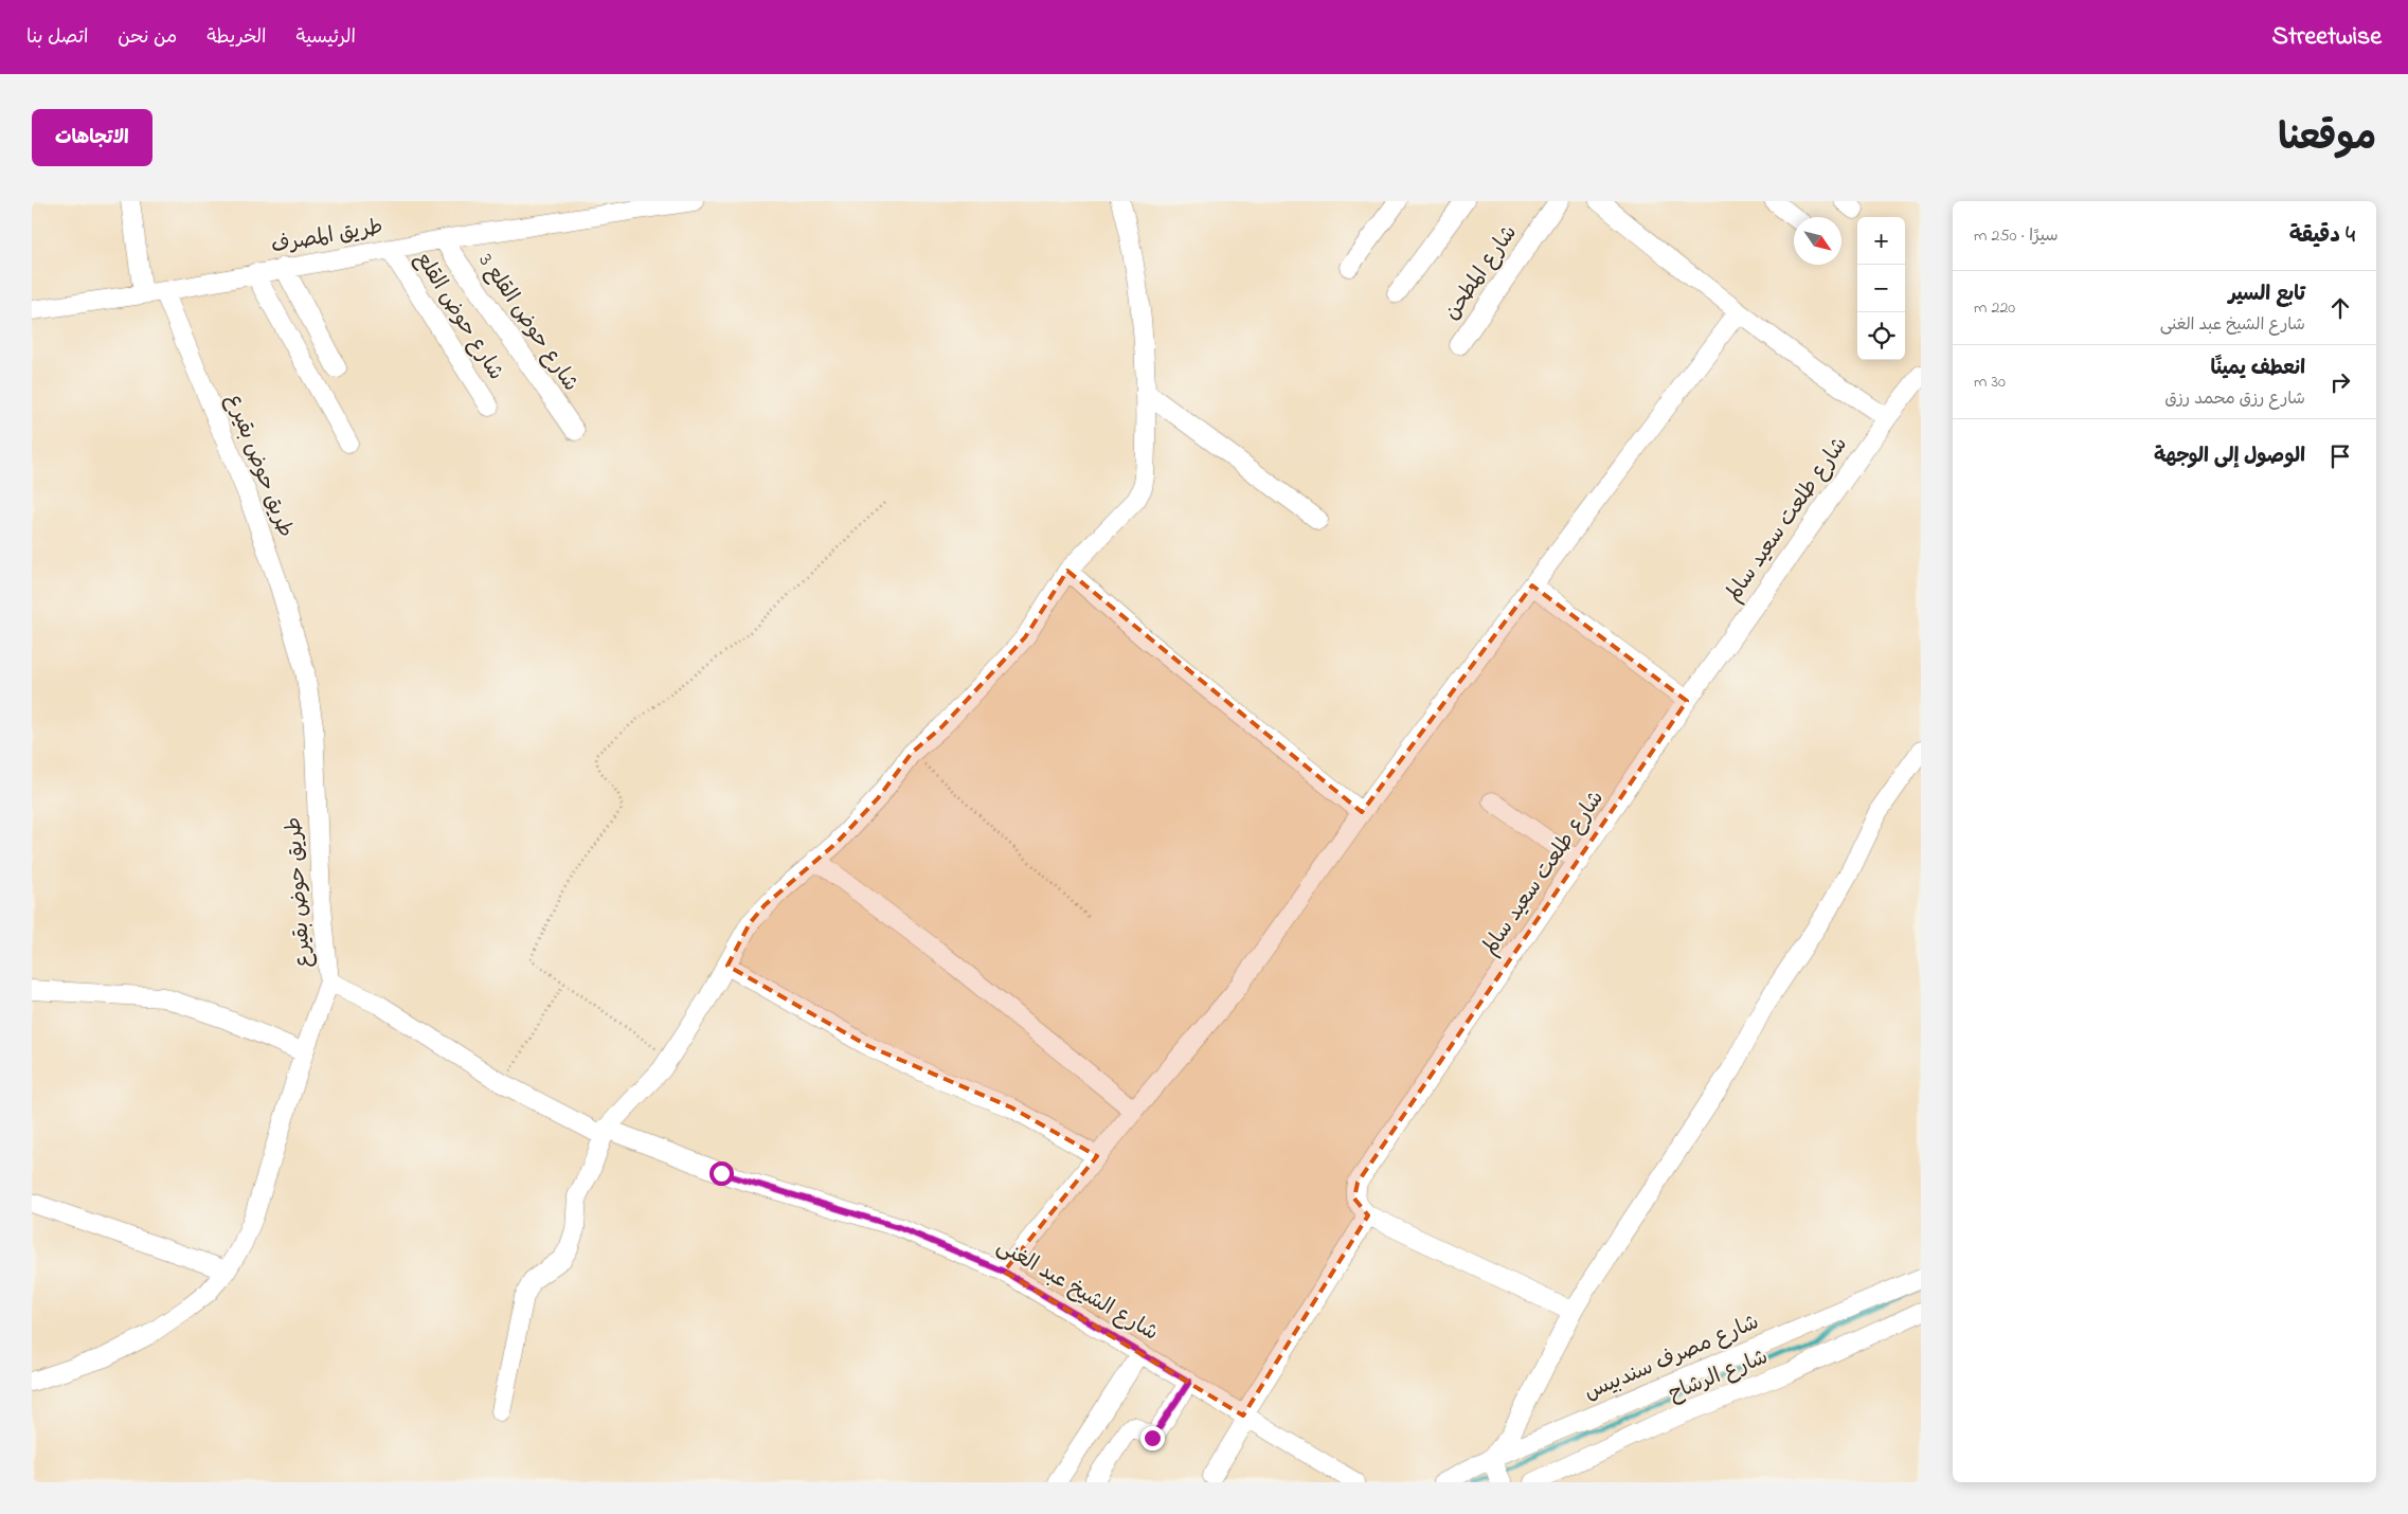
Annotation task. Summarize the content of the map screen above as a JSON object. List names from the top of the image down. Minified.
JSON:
{"streets":{"street":["طريق المصرف","شارع المطحن","شارع حوض القلع","شارع حوض القلع 3","طريق حوض بقيرع","شارع طلعت سعيد سالم","شارع الشيخ عبد الغنى","شارع مصرف سندبيس","شارع الرشاح"]},"crossings":[["طريق المصرف","شارع حوض القلع"],["طريق المصرف","شارع حوض القلع 3"],["طريق المصرف","طريق حوض بقيرع"]],"north":"bottom right","page":{"header":"Streetwise","nav":["الرئيسية","الخريطة","من نحن","اتصل بنا"],"title":"موقعنا","buttons":"الاتجاهات","heading":["4 دقيقة","سيرًا · 250 m"],"map_buttons":["+","−"],"list":[["تابع السير","شارع الشيخ عبد الغنى","220 m"],["انعطف يمينًا","شارع رزق محمد رزق","30 m"],"الوصول إلى الوجهة"]}}
